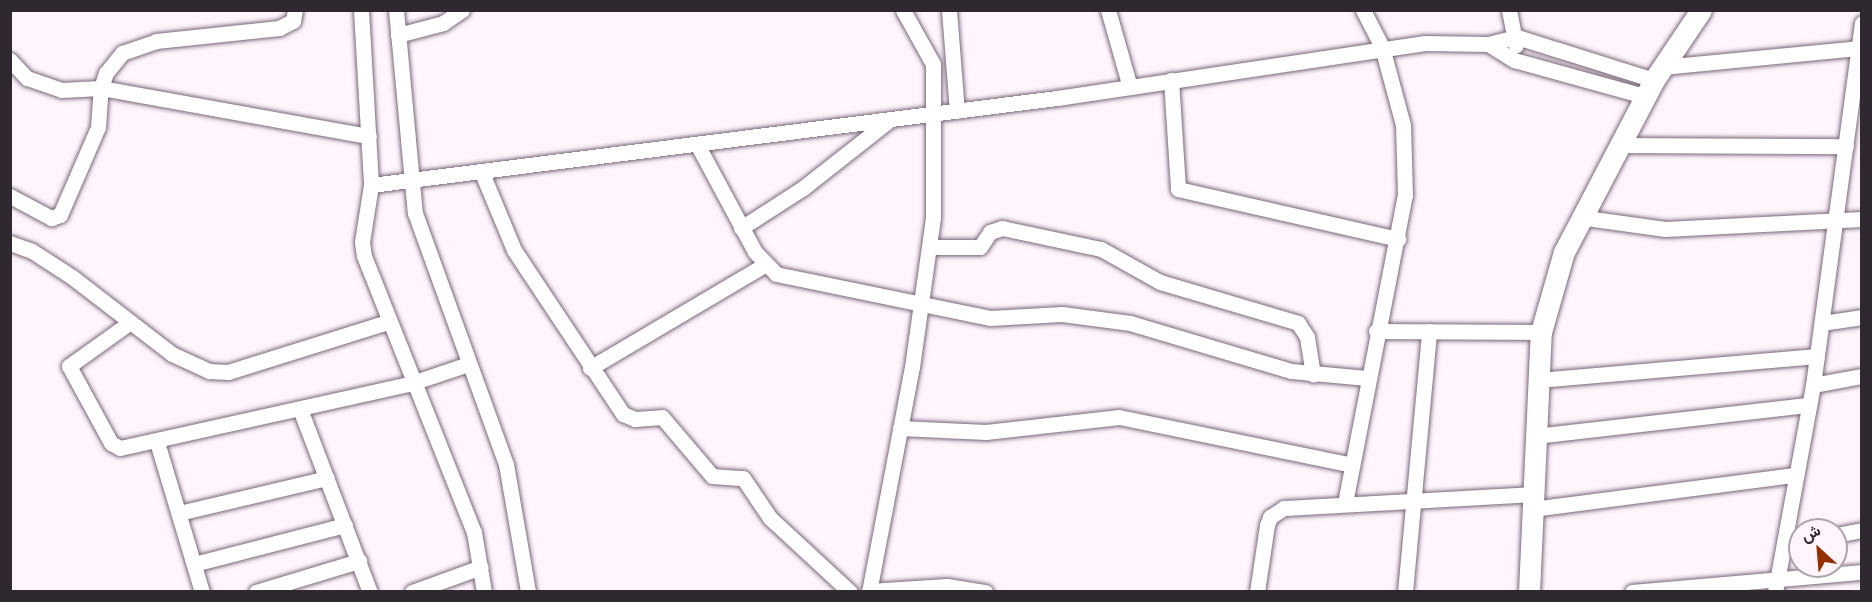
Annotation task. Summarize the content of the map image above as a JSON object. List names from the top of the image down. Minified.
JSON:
{"north":"top left"}
